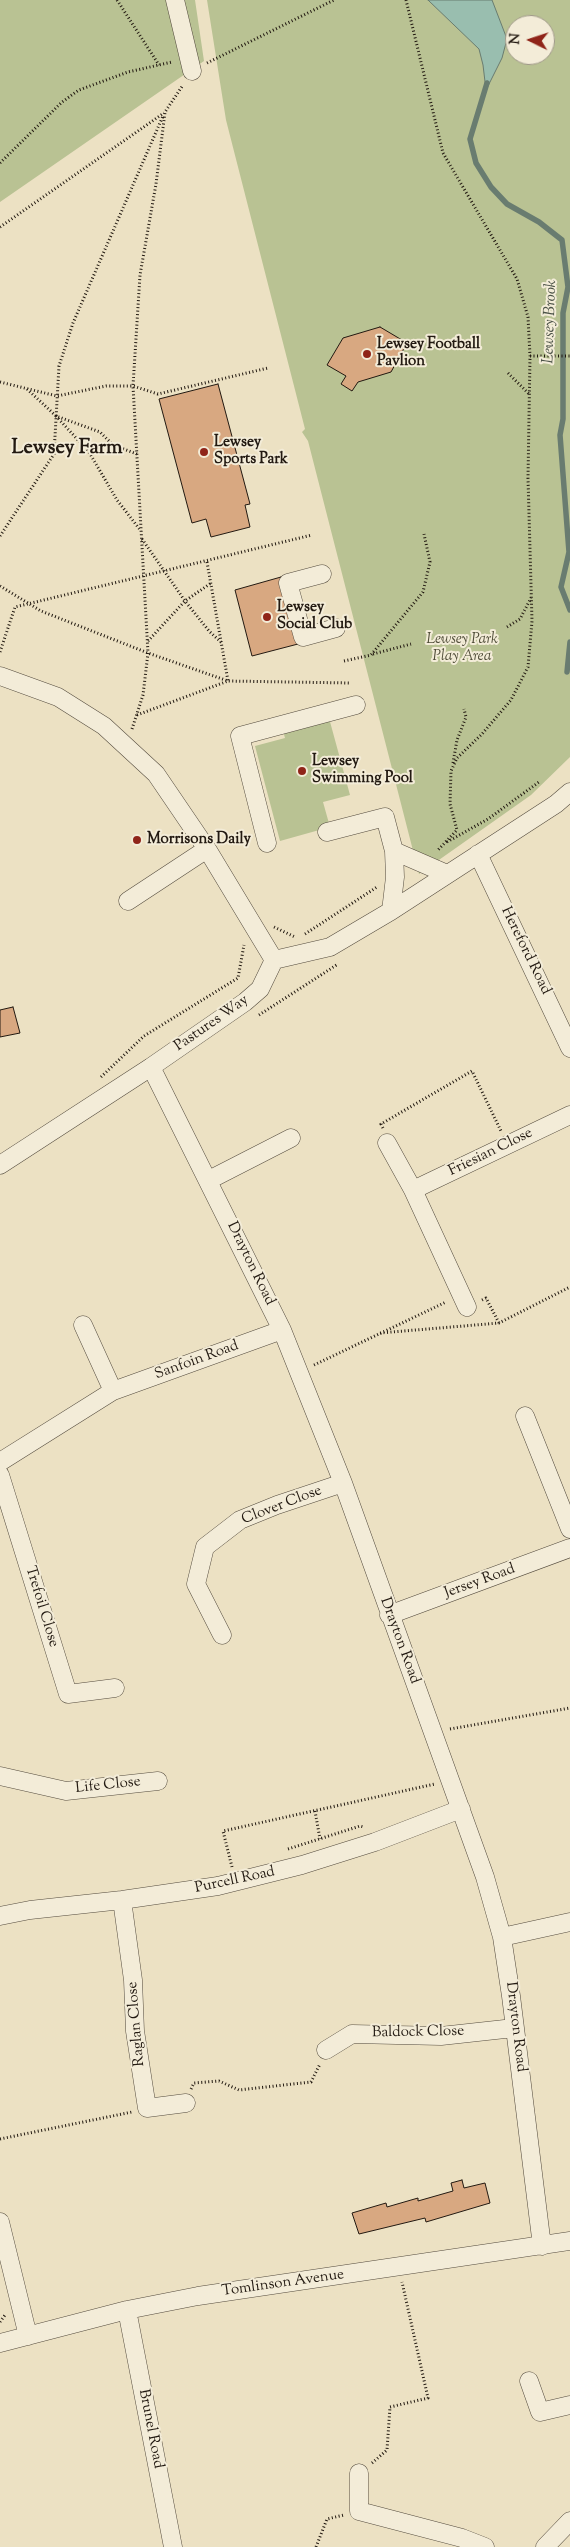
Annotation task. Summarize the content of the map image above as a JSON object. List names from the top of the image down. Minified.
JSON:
{"streets":{"street":["Hereford Road","Pastures Way","Friesian Close","Drayton Road","Sanfoin Road","Clover Close","Jersey Road","Trefoil Close","Life Close","Purcell Road","Raglan Close","Baldock Close","Tomlinson Avenue","Brunel Road"]},"crossings":[["Pastures Way","Drayton Road"],["Drayton Road","Sanfoin Road"],["Drayton Road","Clover Close"],["Drayton Road","Jersey Road"],["Drayton Road","Purcell Road"],["Drayton Road","Baldock Close"],["Drayton Road","Tomlinson Avenue"],["Purcell Road","Raglan Close"],["Tomlinson Avenue","Brunel Road"]],"districts":["Lewsey Farm"],"water":["Lewsey Brook"],"parks":["Lewsey Park Play Area"],"places":["Lewsey Football Pavlion","Lewsey Sports Park","Lewsey Social Club","Lewsey Swimming Pool","Morrisons Daily"],"north":"left"}
